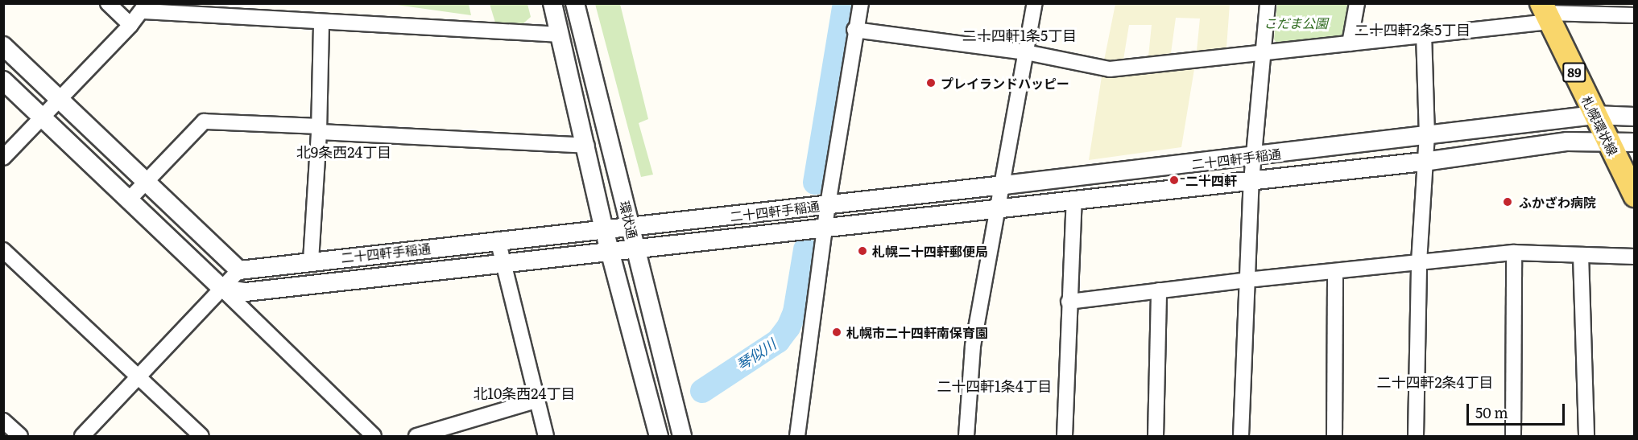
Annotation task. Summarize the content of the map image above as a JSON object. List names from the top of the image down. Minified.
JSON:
{"streets":{"main road":["89","札幌環状線"],"street":["二十四軒手稲通","環状通"]},"crossings":[["札幌環状線","二十四軒手稲通"],["二十四軒手稲通","環状通"]],"districts":["二十四軒2条5丁目","二十四軒1条5丁目","北9条西24丁目","二十四軒2条4丁目","二十四軒1条4丁目","北10条西24丁目"],"water":["琴似川"],"parks":["こだま公園"],"places":["プレイランドハッピー","二十四軒","ふかざわ病院","札幌二十四軒郵便局","札幌市二十四軒南保育園"],"scale_bar":"50 m"}
